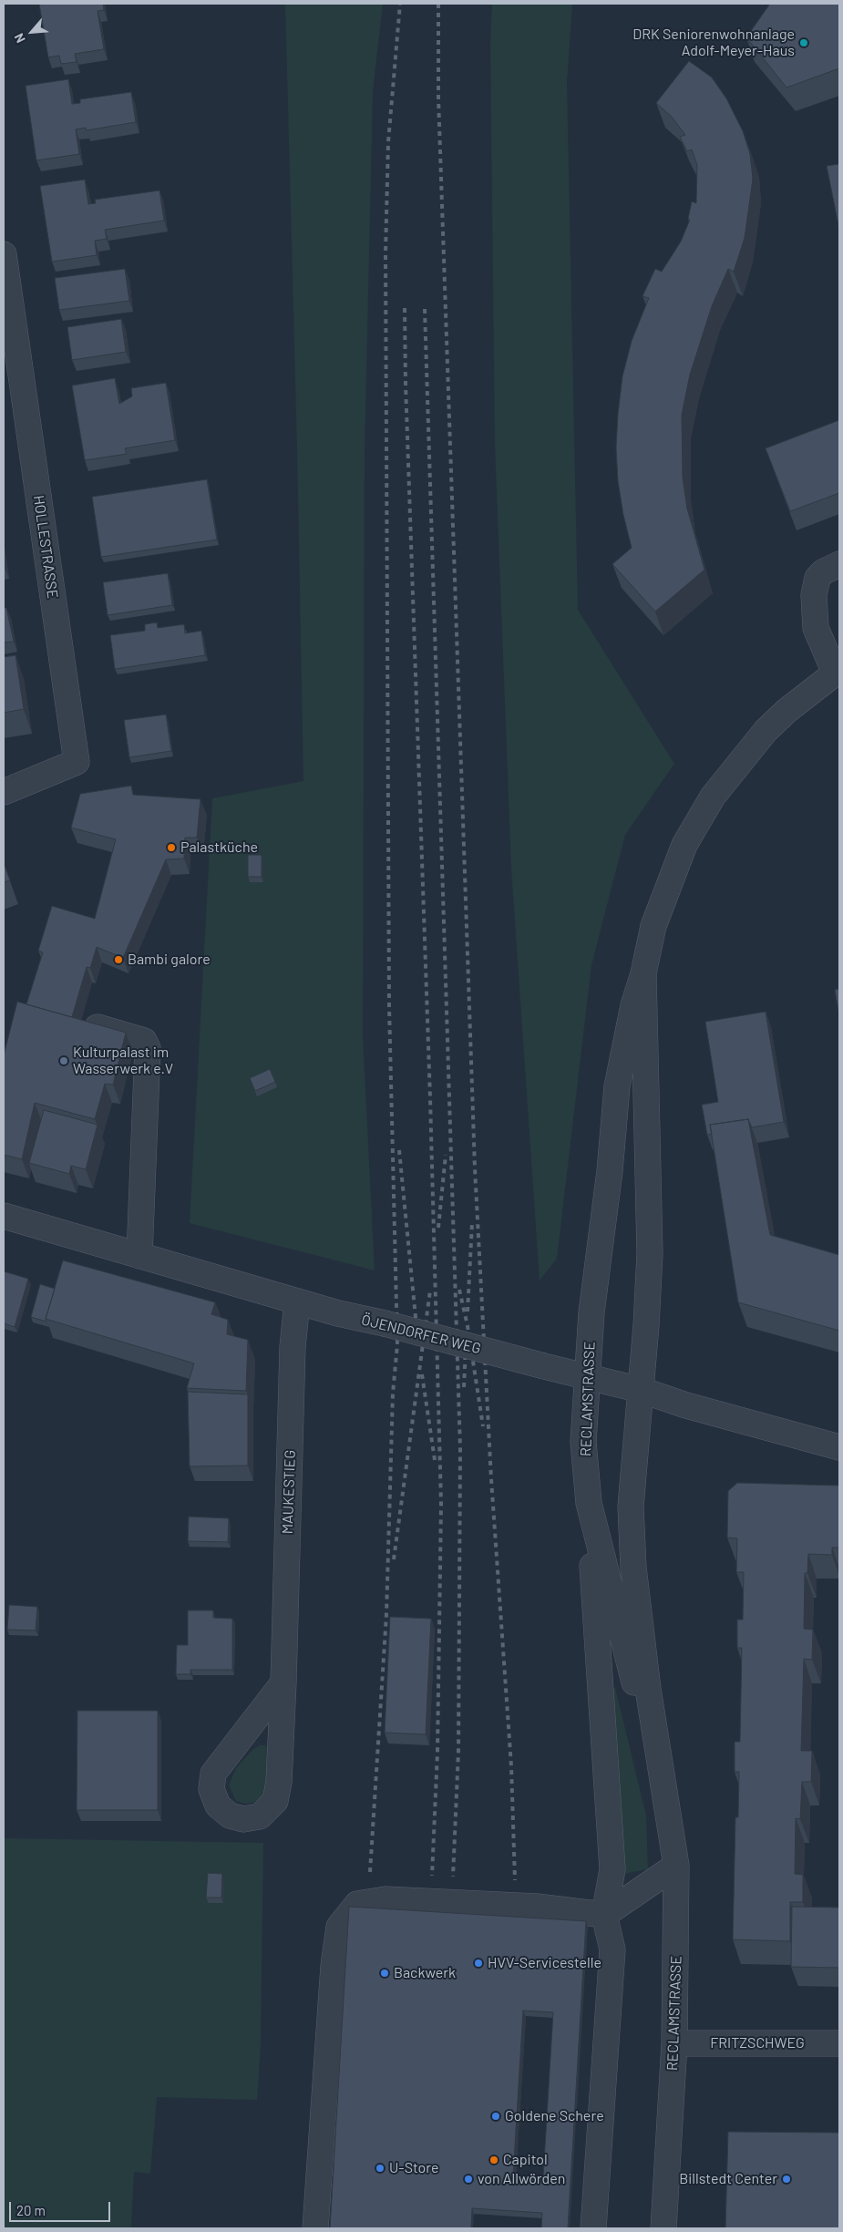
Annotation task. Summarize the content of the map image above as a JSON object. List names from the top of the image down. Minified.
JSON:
{"streets":{"street":["HOLLESTRASSE","ÖJENDORFER WEG","RECLAMSTRASSE","MAUKESTIEG","FRITZSCHWEG"]},"crossings":[["ÖJENDORFER WEG","RECLAMSTRASSE"],["ÖJENDORFER WEG","MAUKESTIEG"],["RECLAMSTRASSE","FRITZSCHWEG"]],"places":["DRK Seniorenwohnanlage Adolf-Meyer-Haus","Palastküche","Bambi galore","Kulturpalast im Wasserwerk e.V","HVV-Servicestelle","Backwerk","Goldene Schere","Capitol","U-Store","von Allwörden","Billstedt Center"],"scale_bar":"20 m","north":"bottom left"}
